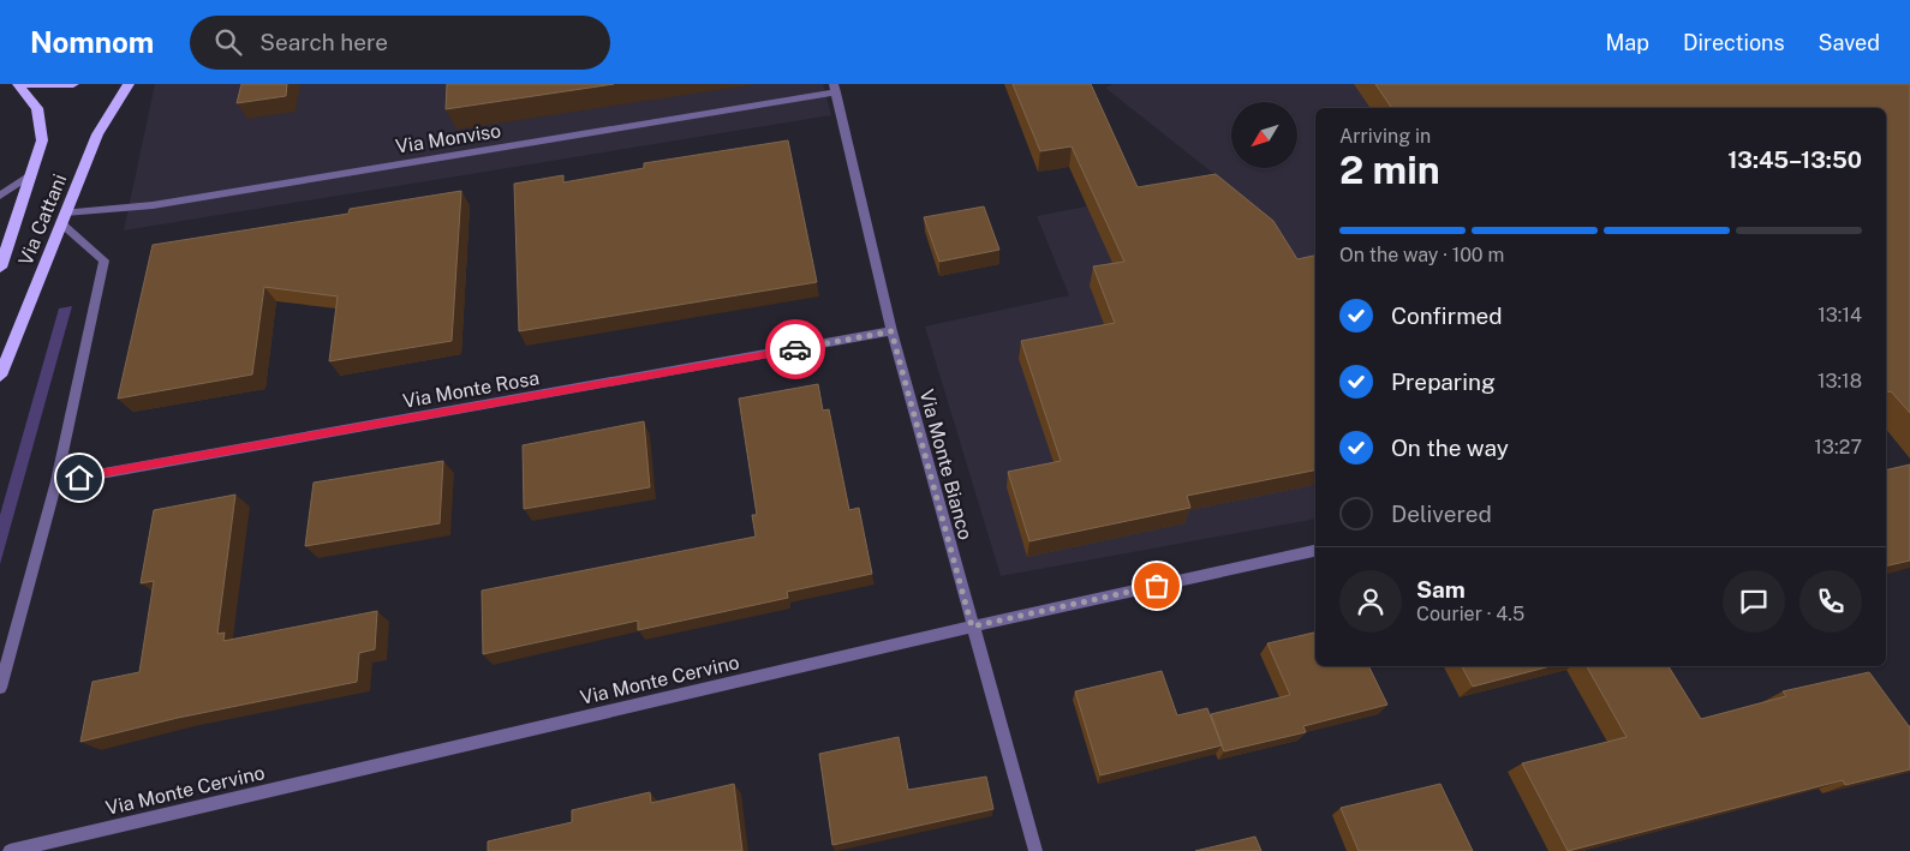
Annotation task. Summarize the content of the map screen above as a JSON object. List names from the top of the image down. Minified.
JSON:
{"streets":{"main road":["Via Cattani"],"street":["Via Monviso","Via Monte Rosa","Via Monte Bianco","Via Monte Cervino"]},"crossings":[["Via Monviso","Via Cattani"],["Via Monviso","Via Monte Bianco"],["Via Monte Rosa","Via Monte Bianco"],["Via Monte Bianco","Via Monte Cervino"]],"north":"bottom left","page":{"header":"Nomnom","search":"Search here","nav":["Map","Directions","Saved"],"heading":["2 min","Arriving in","13:45–13:50"],"panel":["Sam","Courier · 4.5"],"bar":"On the way · 100 m","list":[["Confirmed","13:14"],["Preparing","13:18"],["On the way","13:27"],"Delivered"]}}
